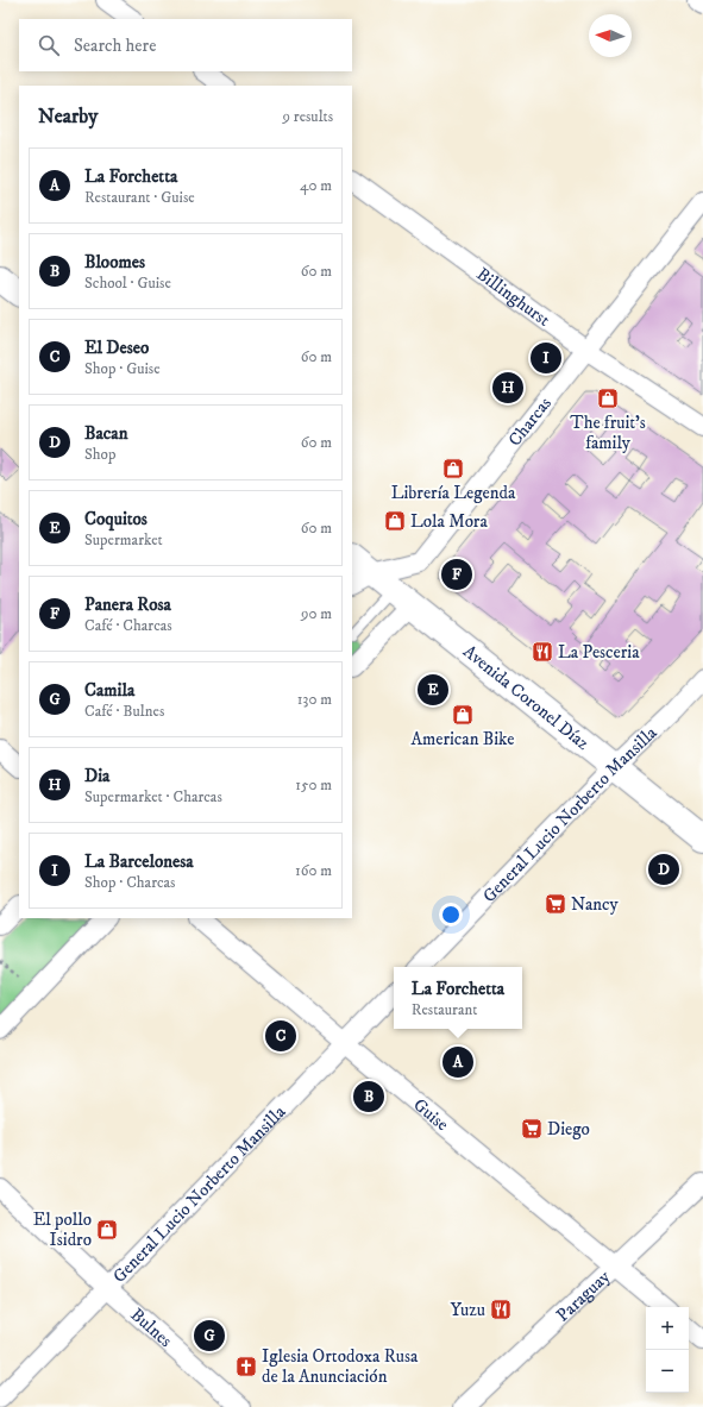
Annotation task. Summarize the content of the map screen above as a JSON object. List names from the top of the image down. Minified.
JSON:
{"streets":{"main road":["Avenida Coronel Díaz"],"street":["Billinghurst","Charcas","General Lucio Norberto Mansilla","Guise","Paraguay","Bulnes"]},"crossings":[["Billinghurst","Charcas"],["Charcas","Avenida Coronel Díaz"],["Avenida Coronel Díaz","General Lucio Norberto Mansilla"],["General Lucio Norberto Mansilla","Guise"],["General Lucio Norberto Mansilla","Bulnes"],["Guise","Paraguay"]],"places":{"shop":["The fruit's family","Librería Legenda","Lola Mora","American Bike","El pollo Isidro"],"restaurant":["La Pesceria","Yuzu"],"supermarket":["Nancy","Diego"],"church":["Iglesia Ortodoxa Rusa de la Anunciación"]},"north":"left","page":{"search":"Search here","heading":["Nearby","9 results"],"list":[{"mark":"A","name":"La Forchetta","note":"Restaurant · Guise","value":"40 m"},{"mark":"B","name":"Bloomes","note":"School · Guise","value":"60 m"},{"mark":"C","name":"El Deseo","note":"Shop · Guise","value":"60 m"},{"mark":"D","name":"Bacan","note":"Shop","value":"60 m"},{"mark":"E","name":"Coquitos","note":"Supermarket","value":"60 m"},{"mark":"F","name":"Panera Rosa","note":"Café · Charcas","value":"90 m"},{"mark":"G","name":"Camila","note":"Café · Bulnes","value":"130 m"},{"mark":"H","name":"Dia","note":"Supermarket · Charcas","value":"150 m"},{"mark":"I","name":"La Barcelonesa","note":"Shop · Charcas","value":"160 m"}],"pins":["I","H","F","E","D","C","A","B","G"],"popup":["La Forchetta","Restaurant"],"map_buttons":["+","−"]}}
